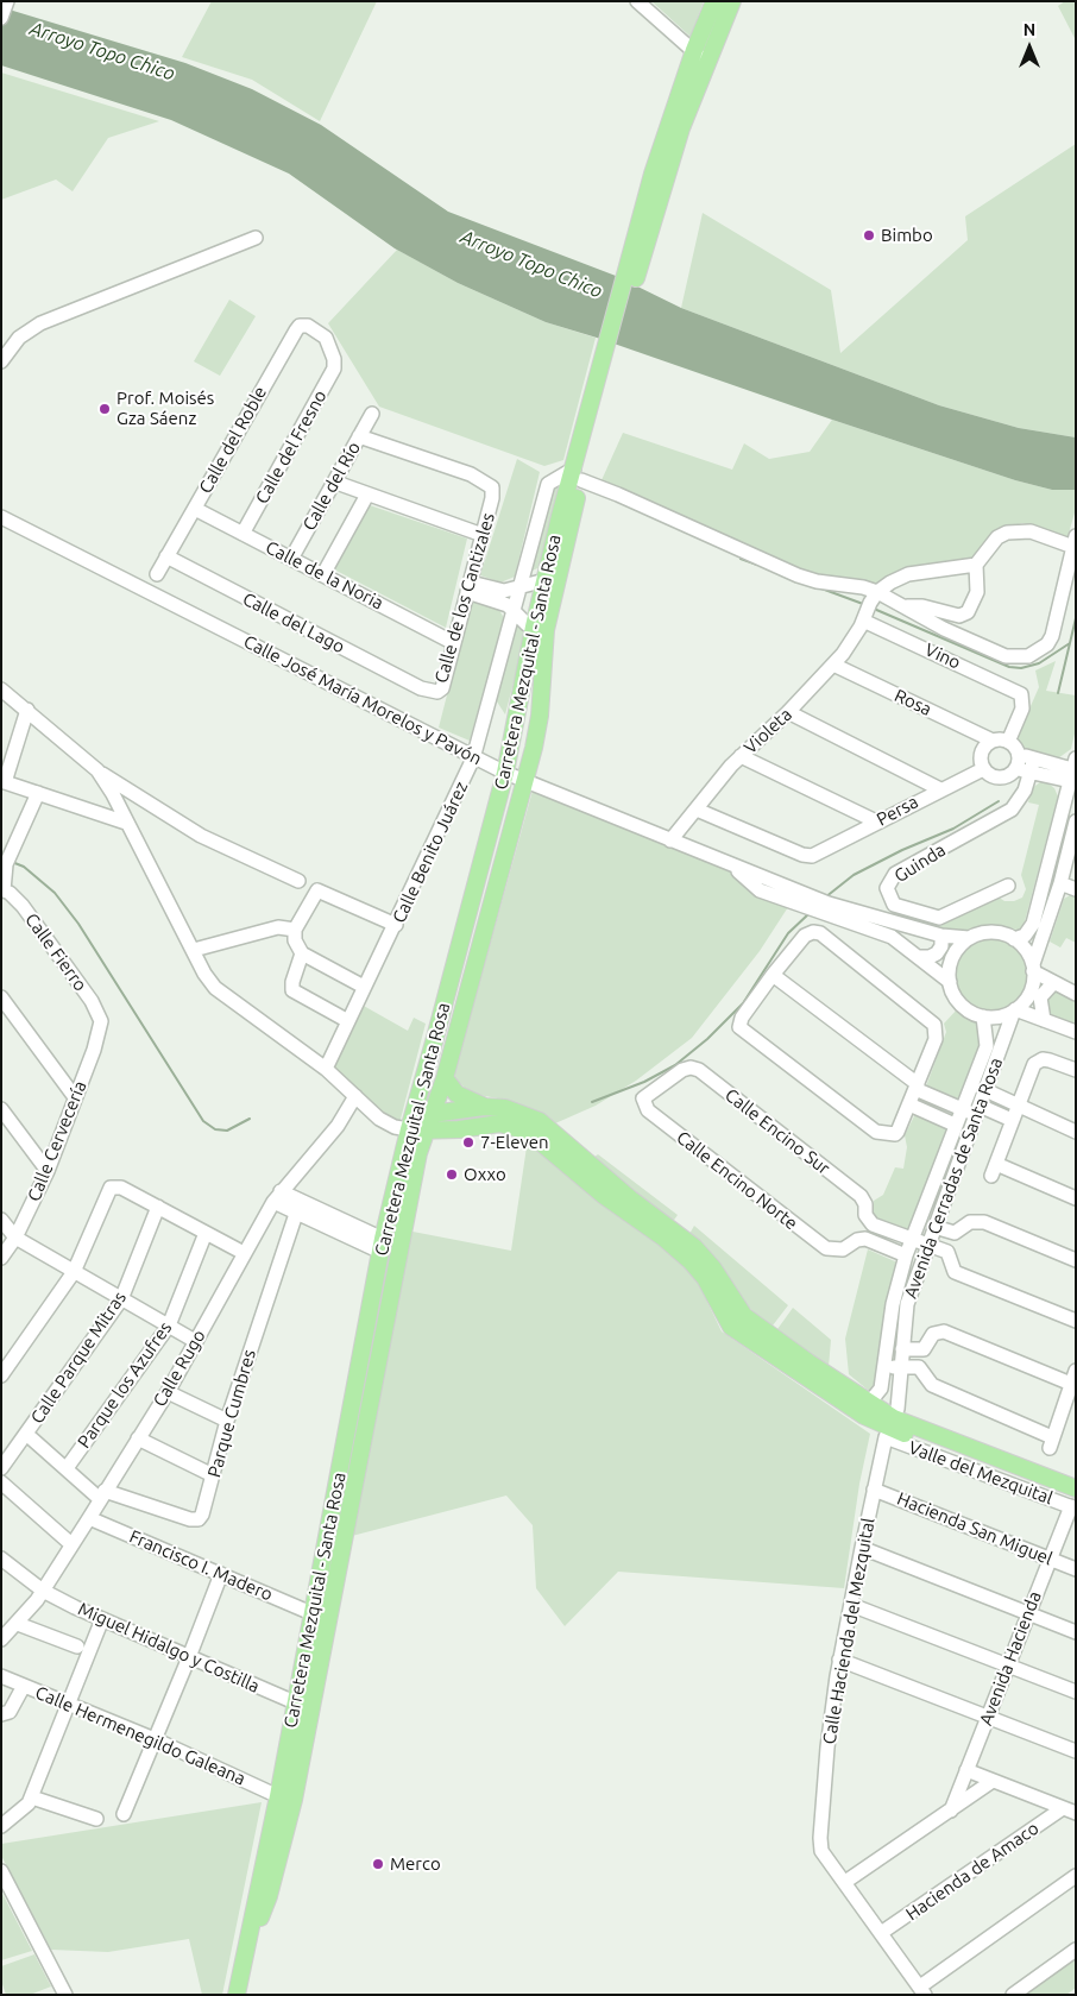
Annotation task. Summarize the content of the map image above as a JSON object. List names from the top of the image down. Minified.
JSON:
{"streets":{"main road":["Carretera Mezquital - Santa Rosa"],"street":["Calle del Roble","Calle del Fresno","Calle del Río","Calle de la Noria","Calle de los Cantizales","Calle del Lago","Vino","Calle José María Morelos y Pavón","Rosa","Violeta","Persa","Calle Benito Juárez","Guinda","Calle Fierro","Calle Encino Sur","Calle Cervecería","Avenida Cerradas de Santa Rosa","Calle Encino Norte","Calle Parque Mitras","Calle Rugo","Parque los Azufres","Parque Cumbres","Hacienda San Miguel","Francisco I. Madero","Calle Hacienda del Mezquital","Miguel Hidalgo y Costilla","Avenida Hacienda","Calle Hermenegildo Galeana","Hacienda de Amaco"]},"crossings":[["Calle del Roble","Calle del Fresno"],["Calle del Roble","Calle de la Noria"],["Calle del Roble","Calle del Lago"],["Calle del Fresno","Calle de la Noria"],["Calle del Río","Calle de la Noria"],["Calle del Río","Calle de los Cantizales"],["Calle de la Noria","Calle de los Cantizales"],["Calle de los Cantizales","Calle del Lago"],["Vino","Rosa"],["Vino","Violeta"],["Vino","Persa"],["Carretera Mezquital - Santa Rosa","Calle José María Morelos y Pavón"],["Carretera Mezquital - Santa Rosa","Calle Benito Juárez"],["Carretera Mezquital - Santa Rosa","Francisco I. Madero"],["Carretera Mezquital - Santa Rosa","Miguel Hidalgo y Costilla"],["Carretera Mezquital - Santa Rosa","Calle Hermenegildo Galeana"],["Calle José María Morelos y Pavón","Violeta"],["Calle José María Morelos y Pavón","Calle Benito Juárez"],["Calle José María Morelos y Pavón","Avenida Cerradas de Santa Rosa"],["Rosa","Violeta"],["Rosa","Persa"],["Violeta","Persa"],["Calle Fierro","Calle Cervecería"],["Calle Encino Sur","Avenida Cerradas de Santa Rosa"],["Calle Encino Sur","Calle Encino Norte"],["Avenida Cerradas de Santa Rosa","Calle Encino Norte"],["Avenida Cerradas de Santa Rosa","Calle Hacienda del Mezquital"],["Calle Rugo","Parque Cumbres"],["Calle Rugo","Francisco I. Madero"],["Calle Rugo","Miguel Hidalgo y Costilla"],["Hacienda San Miguel","Calle Hacienda del Mezquital"],["Hacienda San Miguel","Avenida Hacienda"]],"water":["Arroyo Topo Chico"],"places":["Bimbo","Prof. Moisés Gza Sáenz","7-Eleven","Oxxo","Merco"],"north":"top"}
